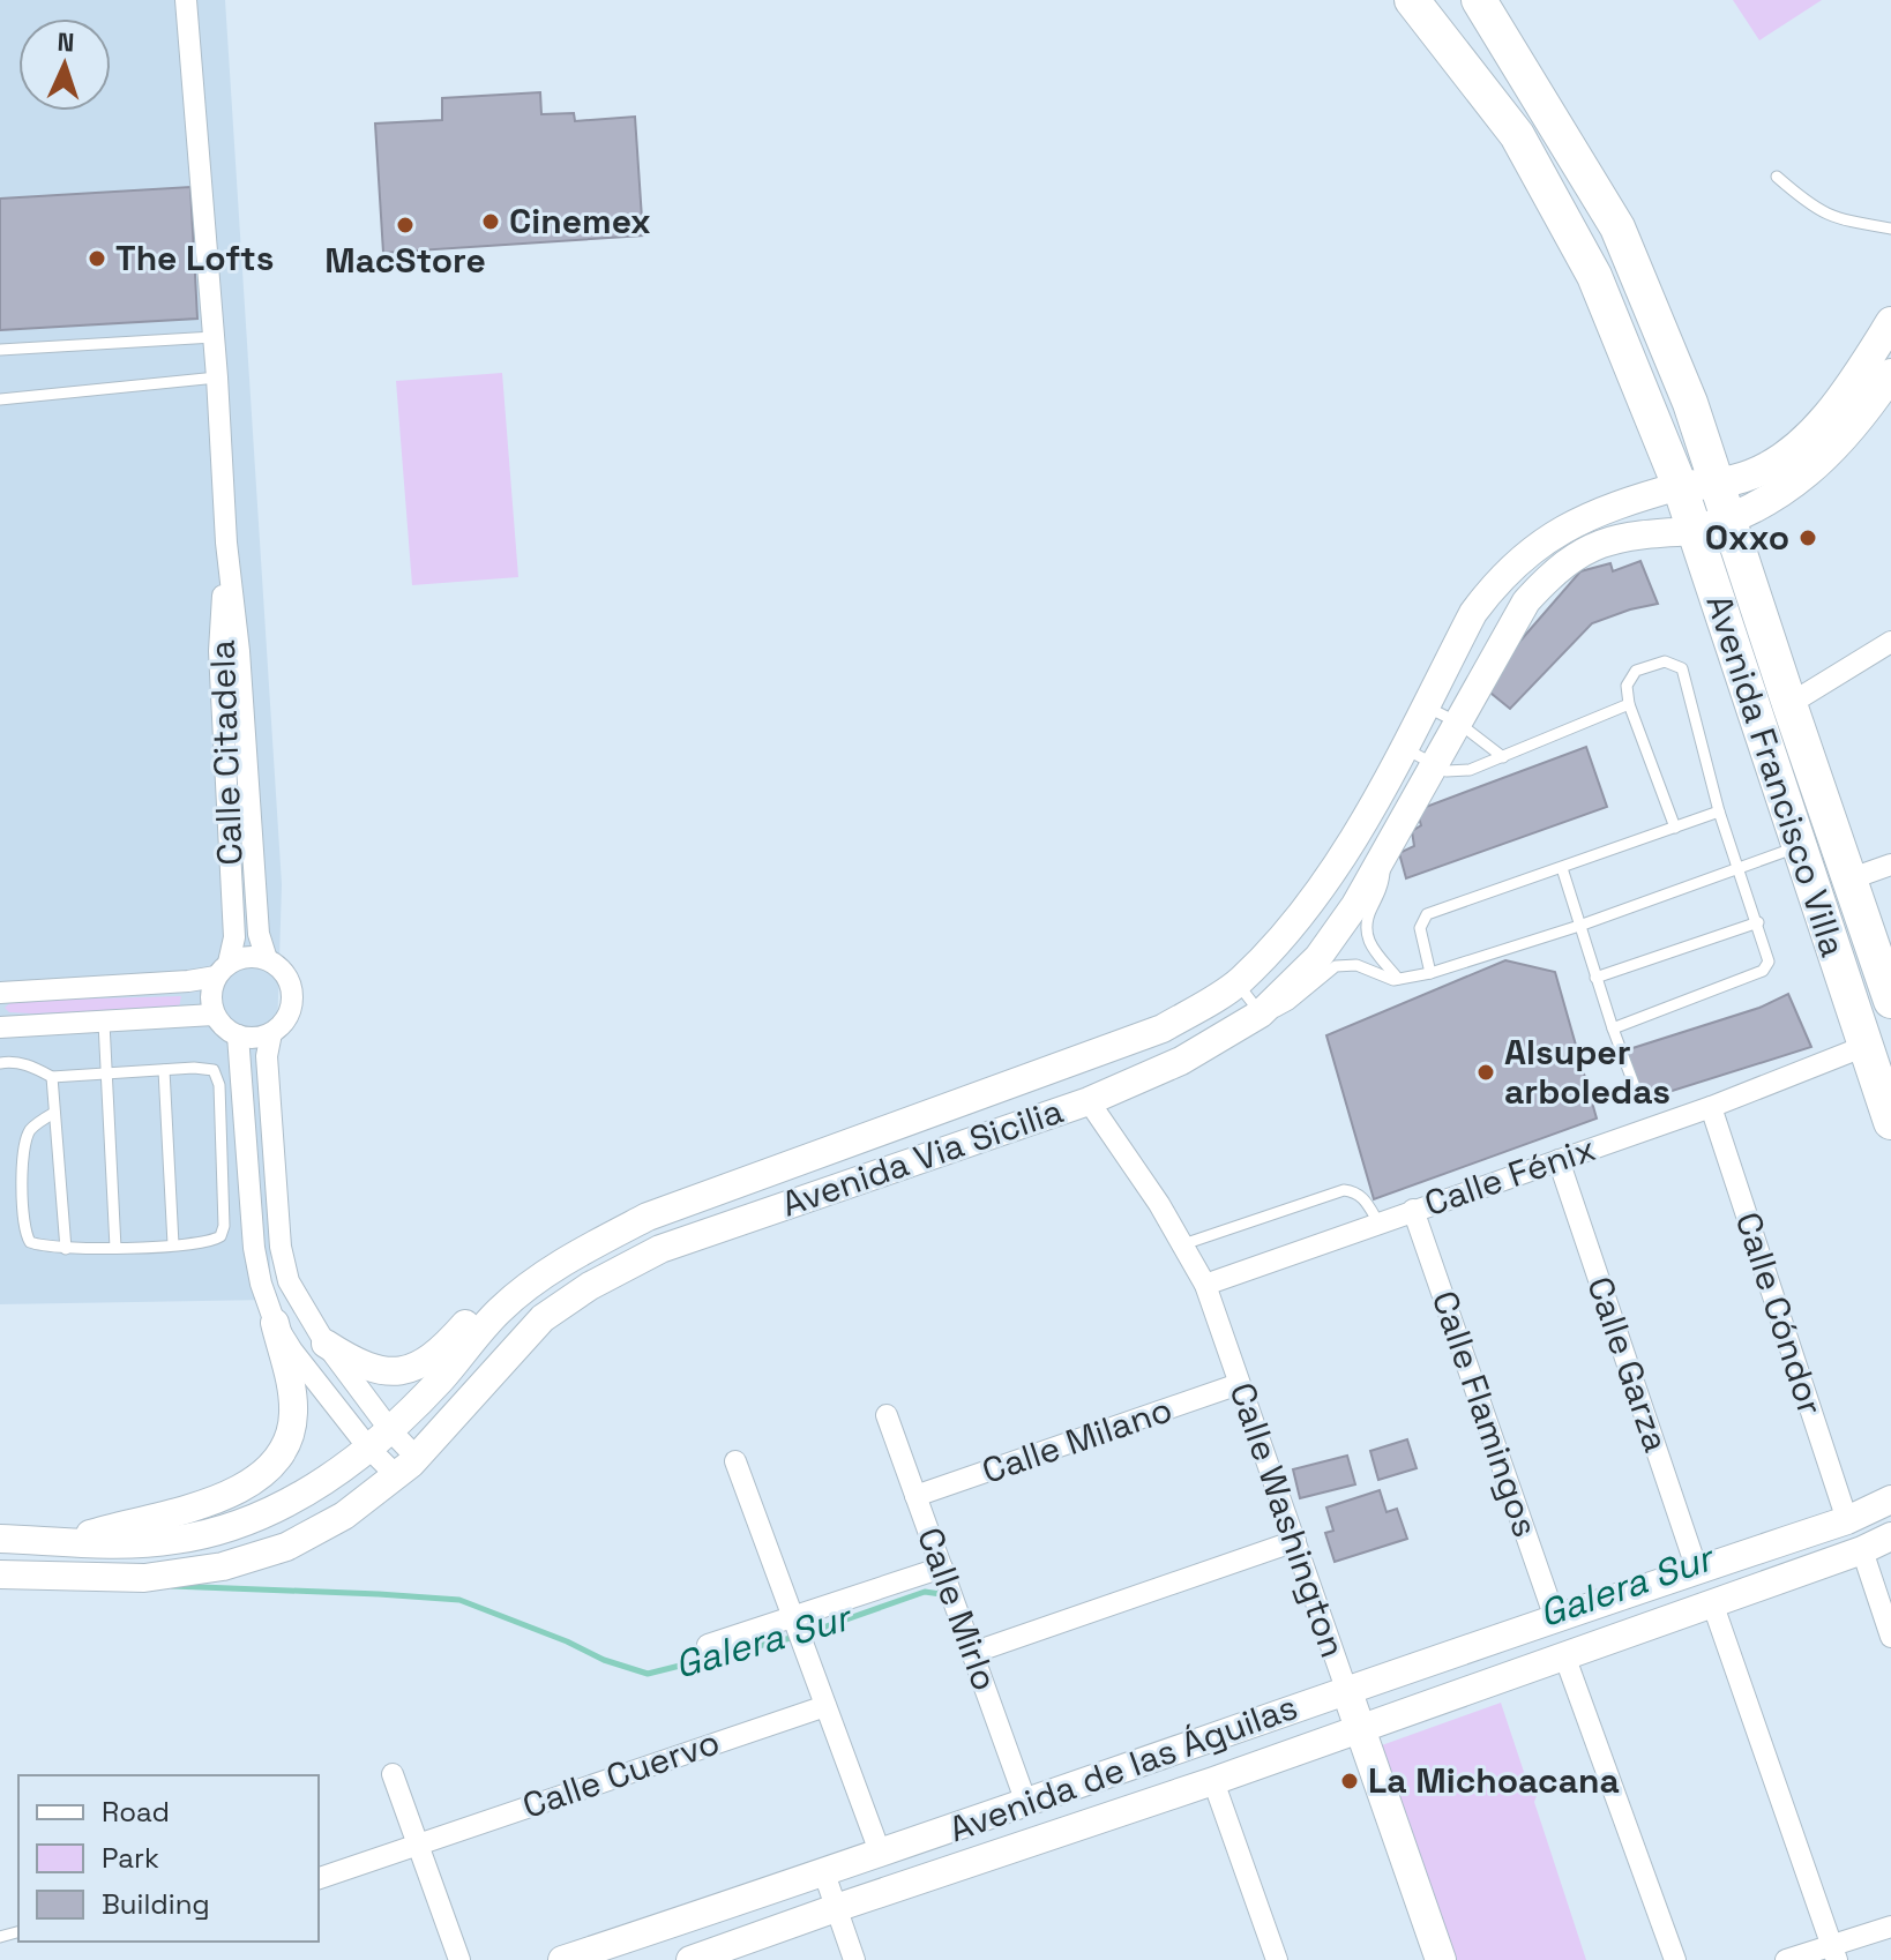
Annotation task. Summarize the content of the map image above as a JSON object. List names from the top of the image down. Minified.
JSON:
{"streets":{"main road":["Avenida Francisco Villa","Calle Washington"],"street":["Calle Citadela","Avenida Via Sicilia","Calle Fénix","Calle Cóndor","Calle Garza","Calle Flamingos","Calle Milano","Calle Mirlo","Avenida de las Águilas","Calle Cuervo"]},"crossings":[["Avenida Francisco Villa","Avenida Via Sicilia"],["Avenida Francisco Villa","Calle Fénix"],["Avenida Via Sicilia","Calle Washington"],["Calle Fénix","Calle Cóndor"],["Calle Fénix","Calle Garza"],["Calle Fénix","Calle Flamingos"],["Calle Fénix","Calle Washington"],["Calle Cóndor","Avenida de las Águilas"],["Calle Garza","Avenida de las Águilas"],["Calle Flamingos","Avenida de las Águilas"],["Calle Milano","Calle Washington"],["Calle Milano","Calle Mirlo"],["Calle Washington","Avenida de las Águilas"],["Calle Mirlo","Avenida de las Águilas"]],"water":["Galera Sur"],"places":["Cinemex","MacStore","The Lofts","Oxxo","Alsuper arboledas","La Michoacana"],"legend":["Road","Park","Building"],"north":"top"}
